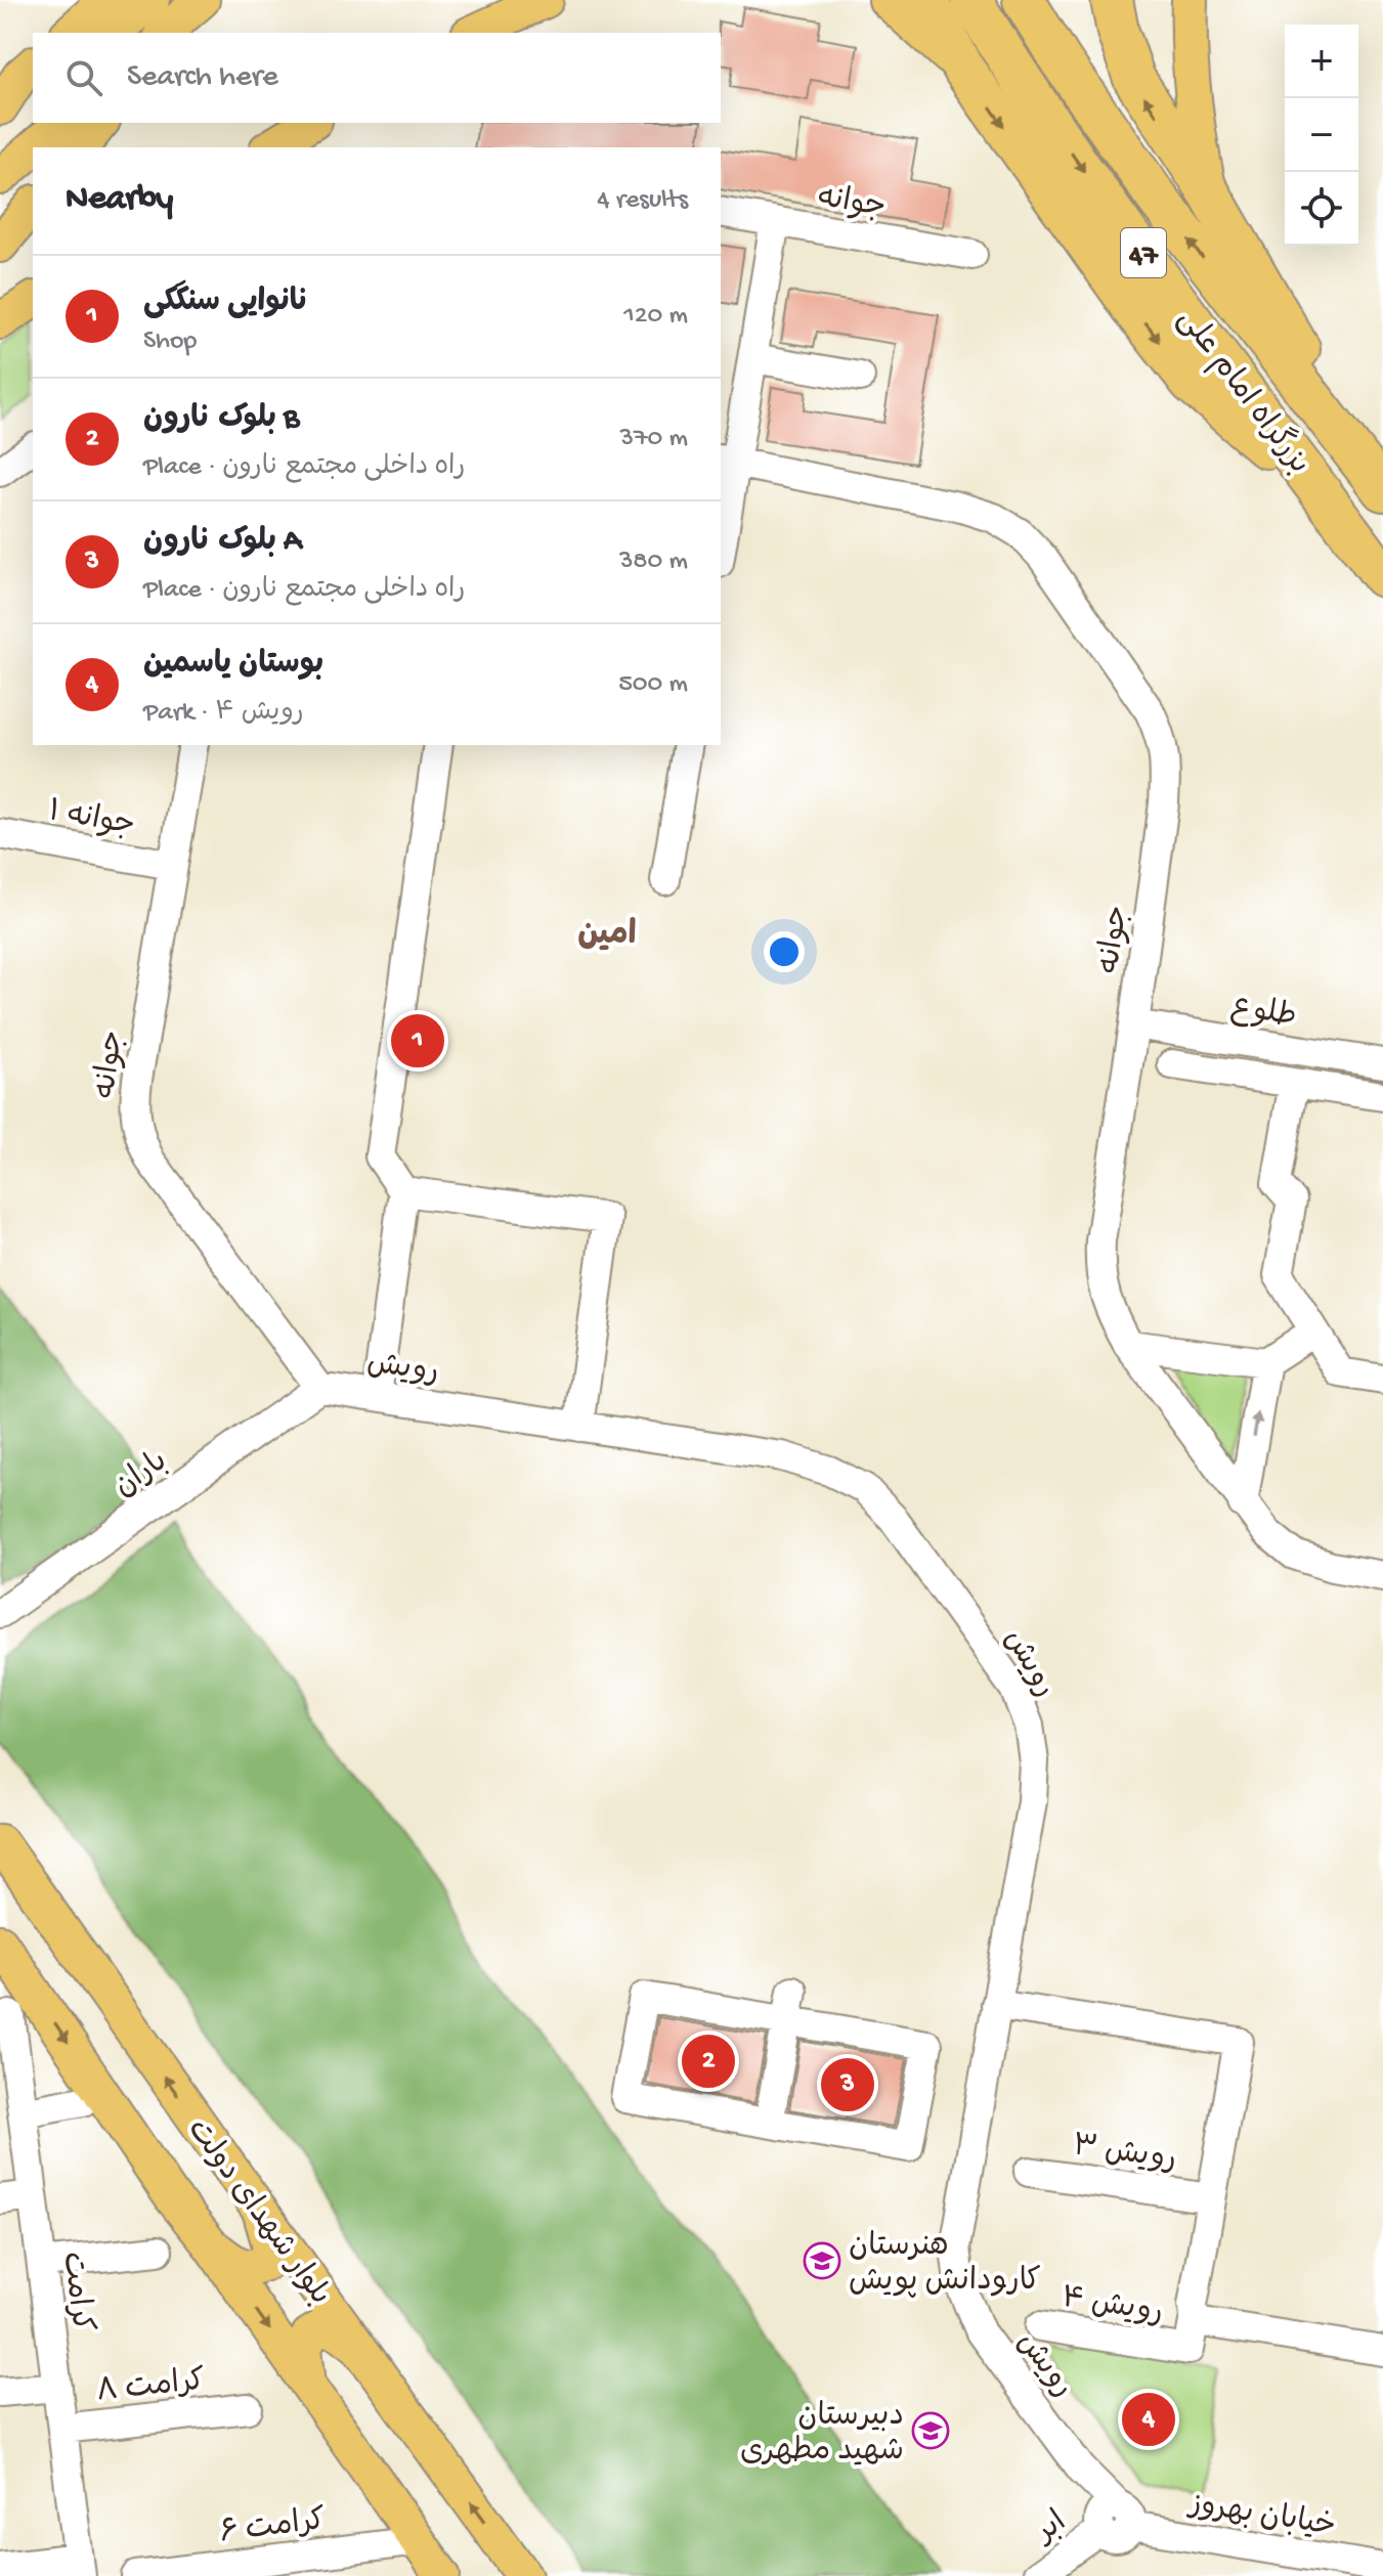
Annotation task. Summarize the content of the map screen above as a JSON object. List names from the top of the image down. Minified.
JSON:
{"streets":{"highway":["47","بزرگراه امام علی"],"main road":["بلوار شهدای دولت"],"street":["جوانه","جوانه ۱","طلوع","رویش","باران","رویش ۳","کرامت","رویش ۴","کرامت ۸","خیابان بهروز","کرامت ۶","ابر"]},"crossings":[["جوانه","جوانه ۱"],["جوانه","طلوع"],["جوانه","رویش"],["جوانه","باران"],["رویش","باران"],["رویش","خیابان بهروز"],["رویش","ابر"],["بلوار شهدای دولت","کرامت"],["بلوار شهدای دولت","کرامت ۶"],["کرامت","کرامت ۸"],["خیابان بهروز","ابر"]],"districts":["امین"],"places":{"school or university":["هنرستان کارودانش پویش","دبیرستان شهید مطهری"]},"page":{"map_buttons":["+","−"],"search":"Search here","heading":["Nearby","4 results"],"list":[{"mark":"1","name":"نانوایی سنگکی","note":"Shop","value":"120 m"},{"mark":"2","name":"بلوک نارون B","note":"Place · راه داخلی مجتمع نارون","value":"370 m"},{"mark":"3","name":"بلوک نارون A","note":"Place · راه داخلی مجتمع نارون","value":"380 m"},{"mark":"4","name":"بوستان یاسمین","note":"Park · رویش ۴","value":"500 m"}],"pins":["1","2","3","4"]}}
